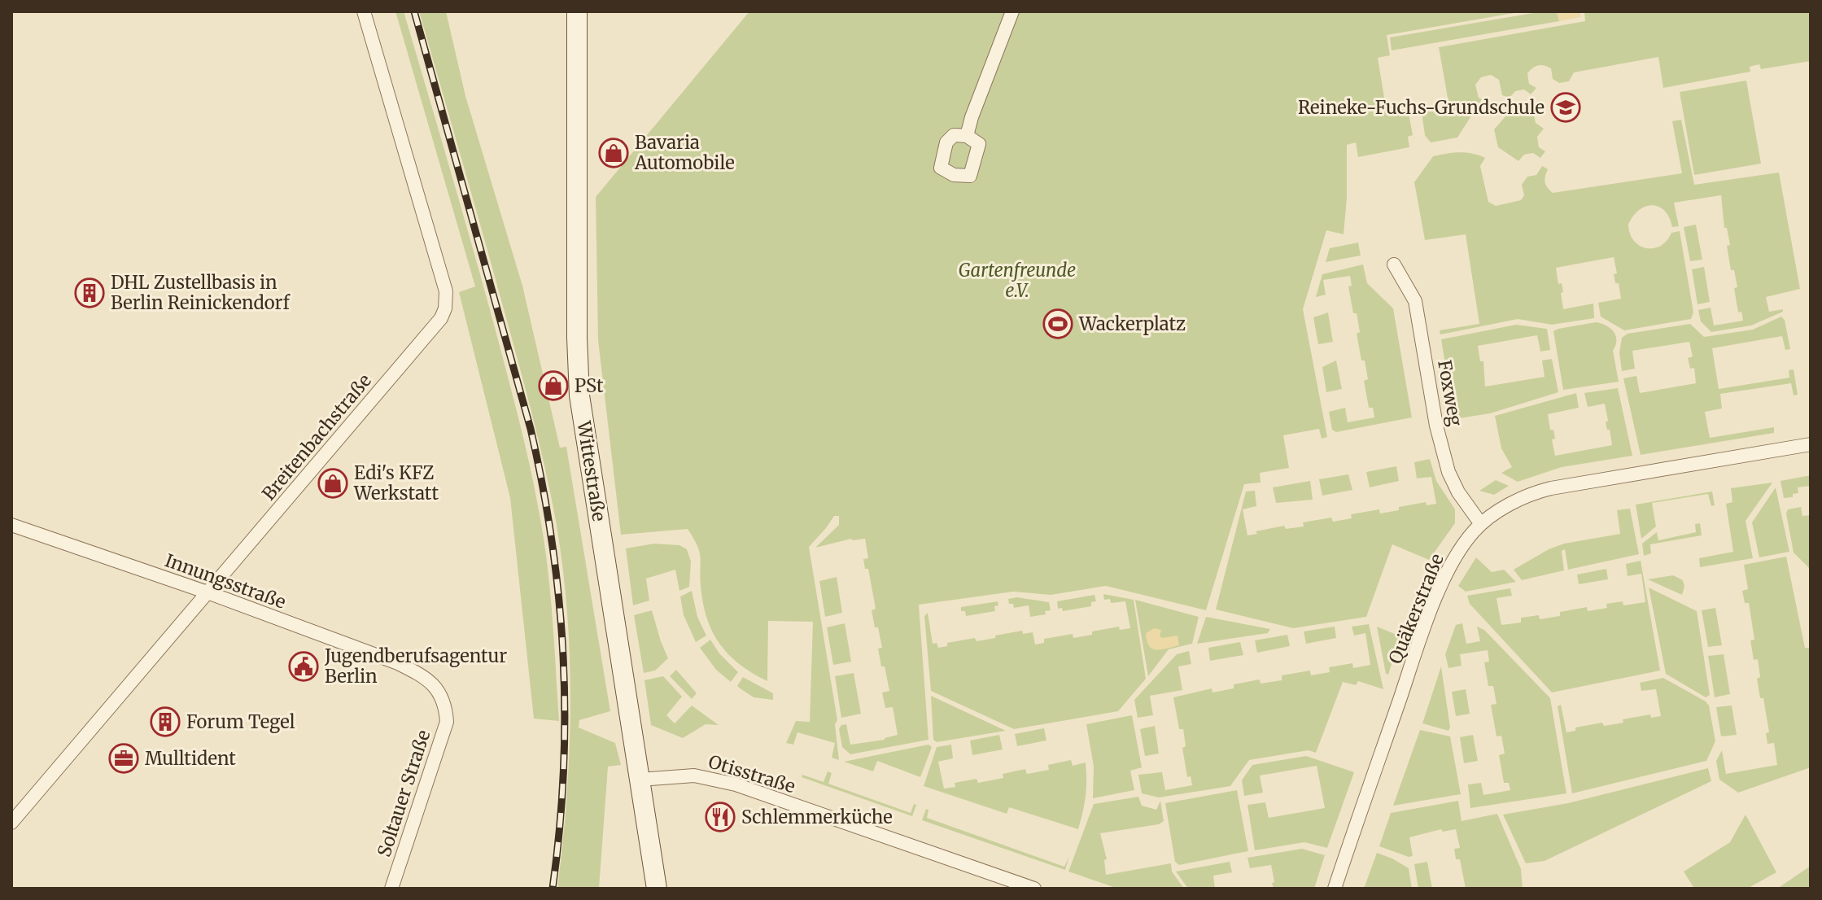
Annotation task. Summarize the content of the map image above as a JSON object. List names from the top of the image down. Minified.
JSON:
{"streets":{"main road":["Wittestraße"],"street":["Foxweg","Breitenbachstraße","Innungsstraße","Quäkerstraße","Otisstraße","Soltauer Straße"]},"crossings":[["Foxweg","Quäkerstraße"],["Breitenbachstraße","Innungsstraße"],["Wittestraße","Otisstraße"],["Innungsstraße","Soltauer Straße"]],"parks":["Gartenfreunde e.V."],"places":{"school or university":["Reineke-Fuchs-Grundschule"],"shop":["Bavaria Automobile","PSt","Edi's KFZ Werkstatt"],"building":["DHL Zustellbasis in Berlin Reinickendorf","Forum Tegel"],"sports":["Wackerplatz"],"public building":["Jugendberufsagentur Berlin"],"office":["Mulltident"],"restaurant":["Schlemmerküche"]}}
